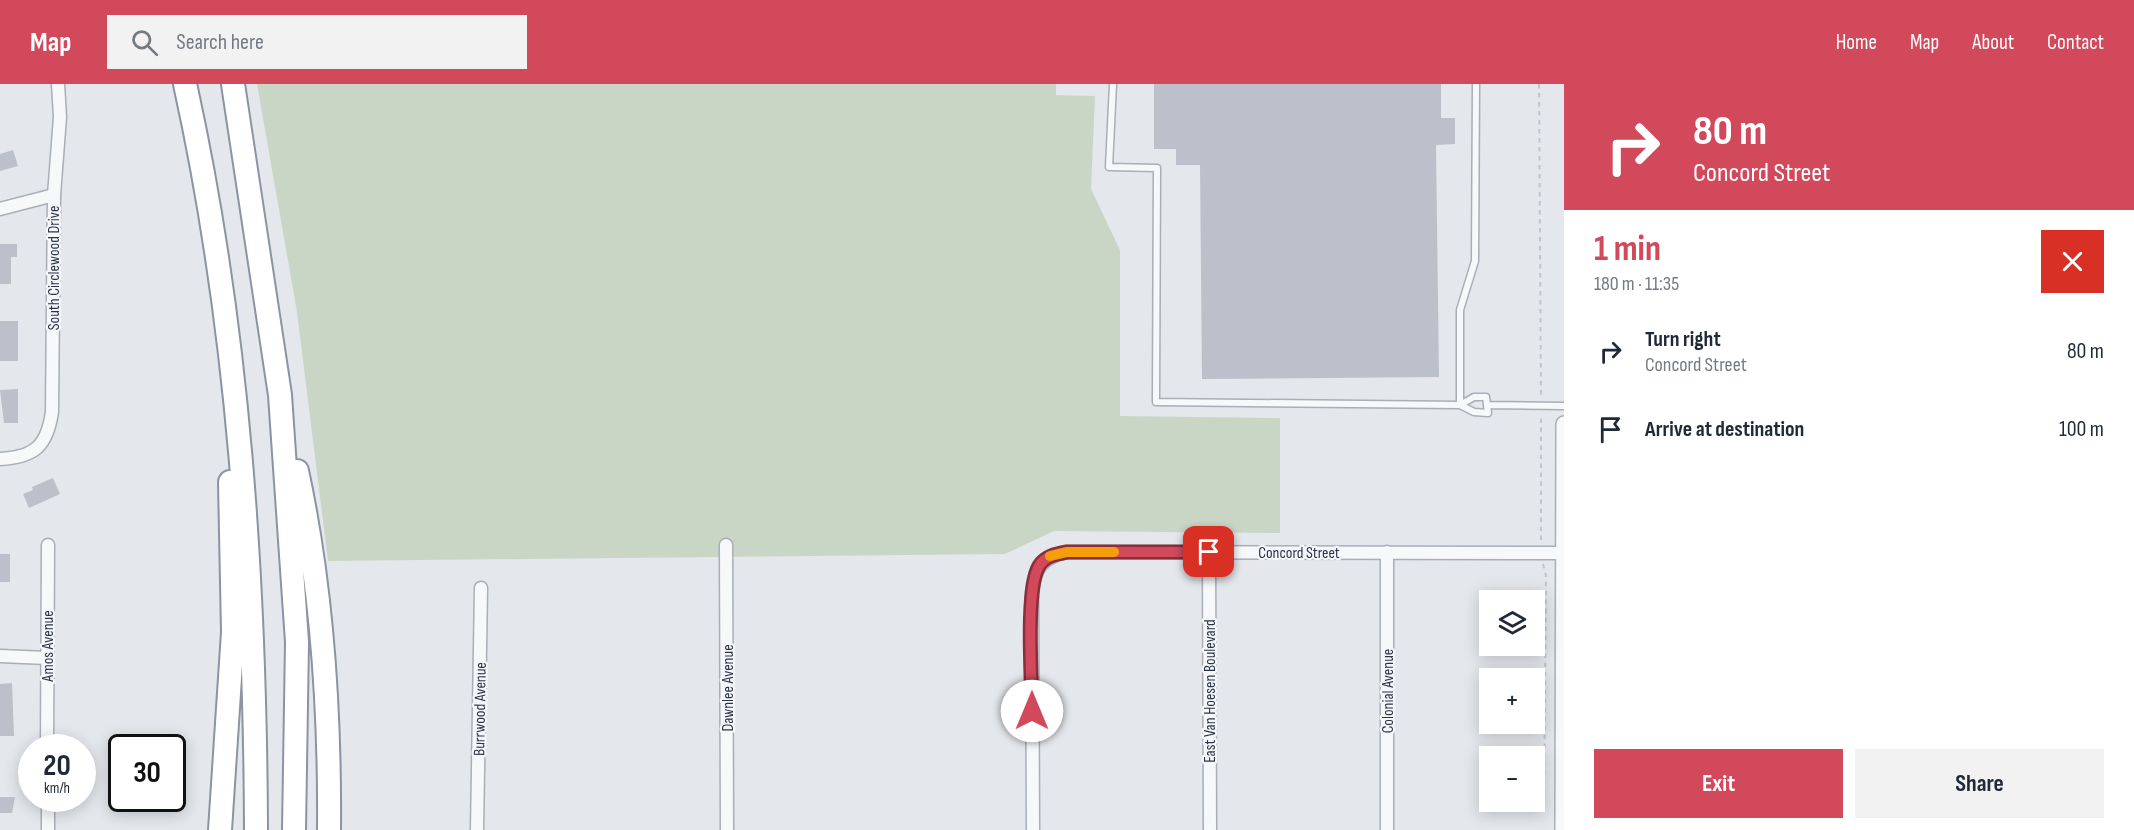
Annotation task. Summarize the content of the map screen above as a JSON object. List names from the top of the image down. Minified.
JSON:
{"streets":{"street":["South Circlewood Drive","Concord Street","Amos Avenue","Dawnlee Avenue","East Van Hoesen Boulevard","Colonial Avenue","Burrwood Avenue"]},"crossings":[["Concord Street","East Van Hoesen Boulevard"],["Concord Street","Colonial Avenue"]],"page":{"header":"Map","search":"Search here","nav":["Home","Map","About","Contact"],"turn":["80 m","Concord Street"],"heading":["1 min","180 m · 11:35"],"list":[{"name":"Turn right","note":"Concord Street","value":"80 m"},{"name":"Arrive at destination","value":"100 m"}],"map_buttons":["+","−"],"speed":"20 km/h","limit":"30","buttons":["Exit","Share"]}}
